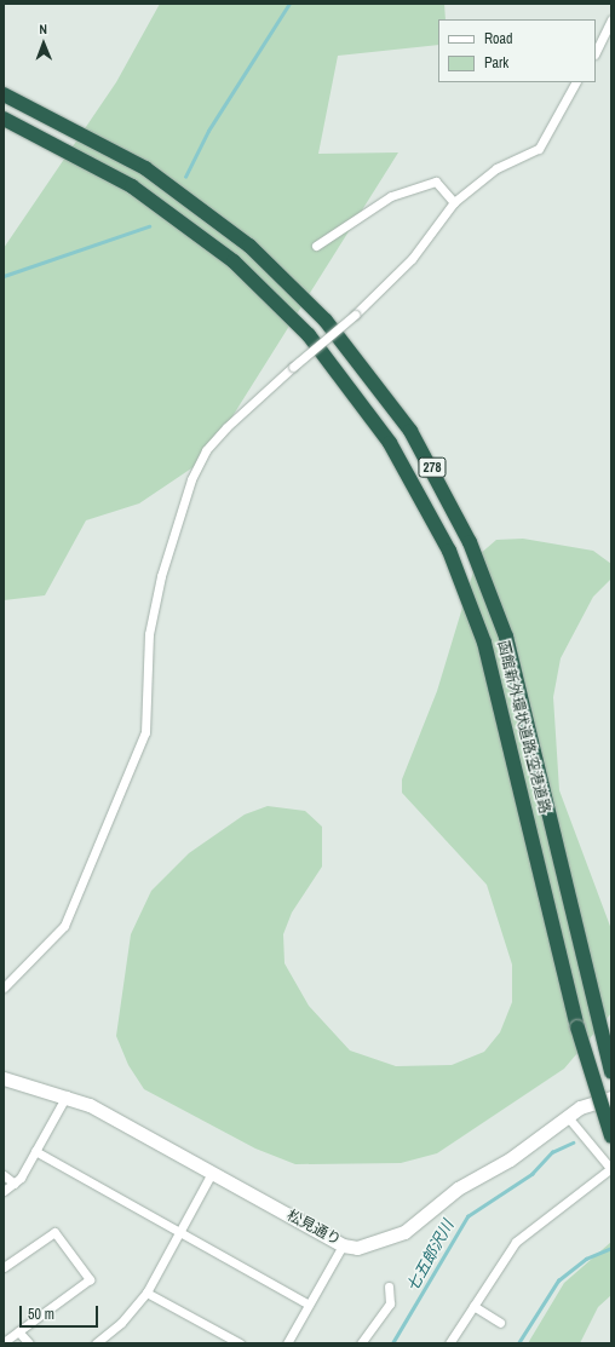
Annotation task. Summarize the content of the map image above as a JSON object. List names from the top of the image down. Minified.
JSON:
{"streets":{"highway":["278","函館新外環状道路;空港道路"],"street":["松見通り"]},"water":["七五郎沢川"],"legend":["Road","Park"],"scale_bar":"50 m","north":"top"}
